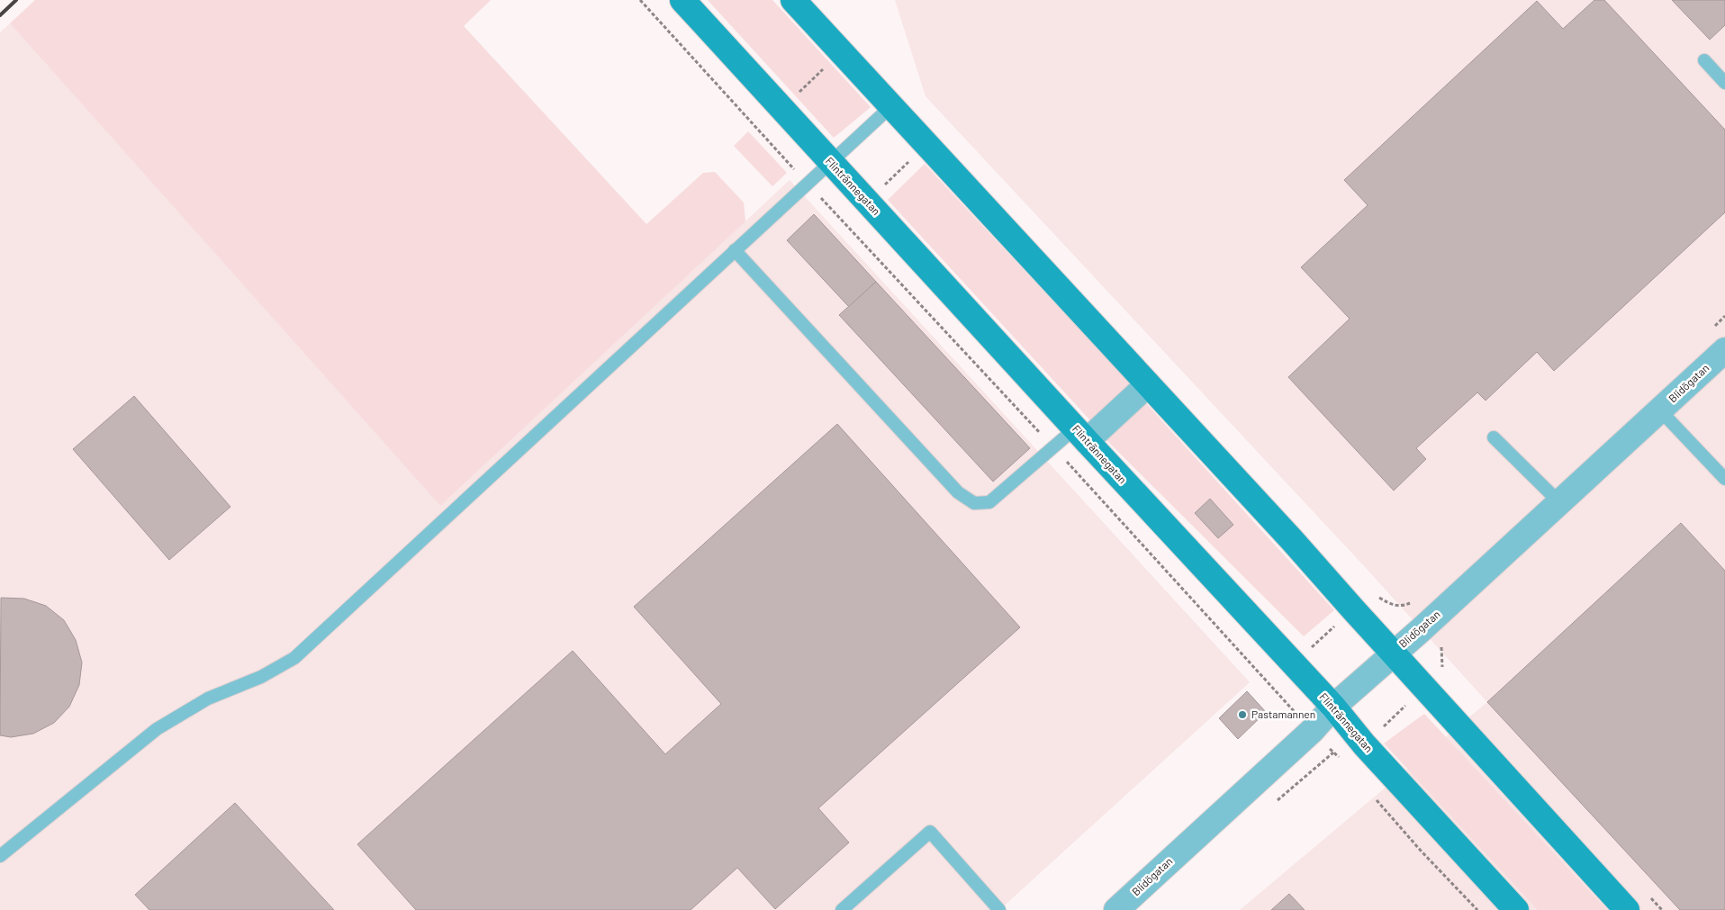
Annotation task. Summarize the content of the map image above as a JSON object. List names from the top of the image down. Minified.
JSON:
{"streets":{"street":["Flintrännegatan","Blidögatan"]},"crossings":[["Flintrännegatan","Blidögatan"]],"places":["Pastamannen"]}
